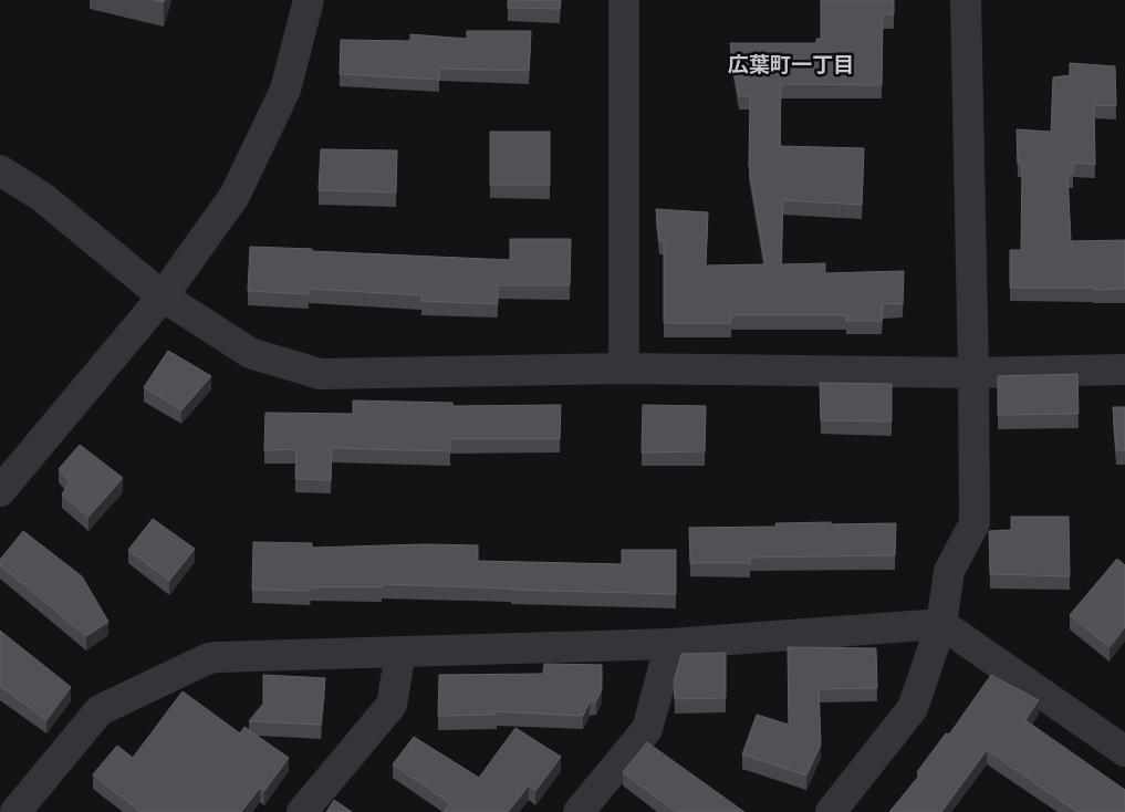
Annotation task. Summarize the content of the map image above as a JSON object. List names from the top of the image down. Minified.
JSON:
{"districts":["広葉町一丁目"]}
